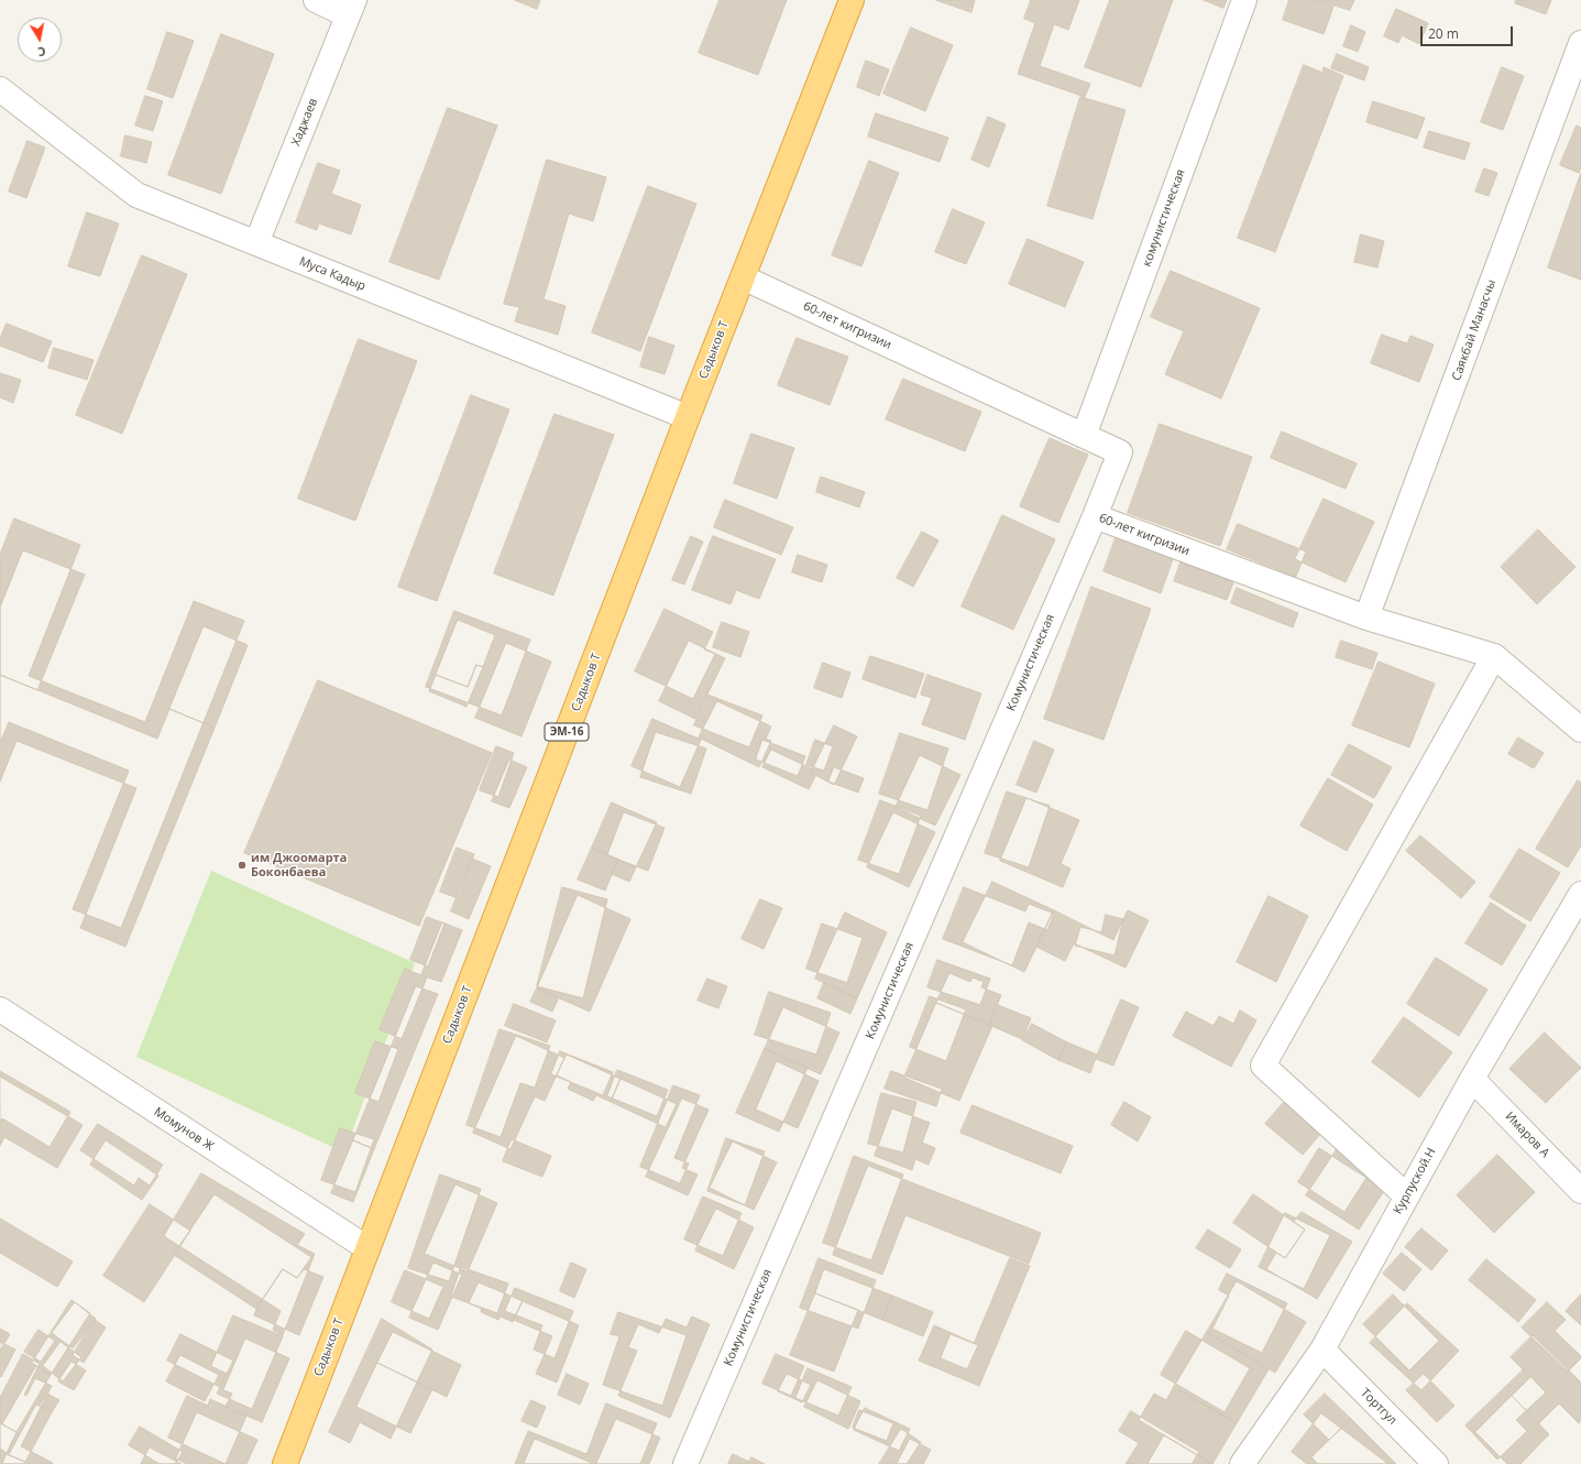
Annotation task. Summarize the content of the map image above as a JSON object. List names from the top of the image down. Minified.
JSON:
{"streets":{"highway":["Садыков Т","ЭМ-16"],"street":["Хаджаев","комунистическая","Муса Кадыр","60-лет кигризии","Саякбай Манасчы","Комунистическая","Момунов Ж","Имаров А","Курпуской.Н","Тортгул"]},"crossings":[["Хаджаев","Муса Кадыр"],["комунистическая","60-лет кигризии"],["Муса Кадыр","Садыков Т"],["60-лет кигризии","Саякбай Манасчы"],["60-лет кигризии","Садыков Т"],["60-лет кигризии","Комунистическая"],["Садыков Т","Момунов Ж"],["Имаров А","Курпуской.Н"],["Курпуской.Н","Тортгул"]],"places":["им Джоомарта Боконбаева"],"scale_bar":"20 m","north":"bottom"}
